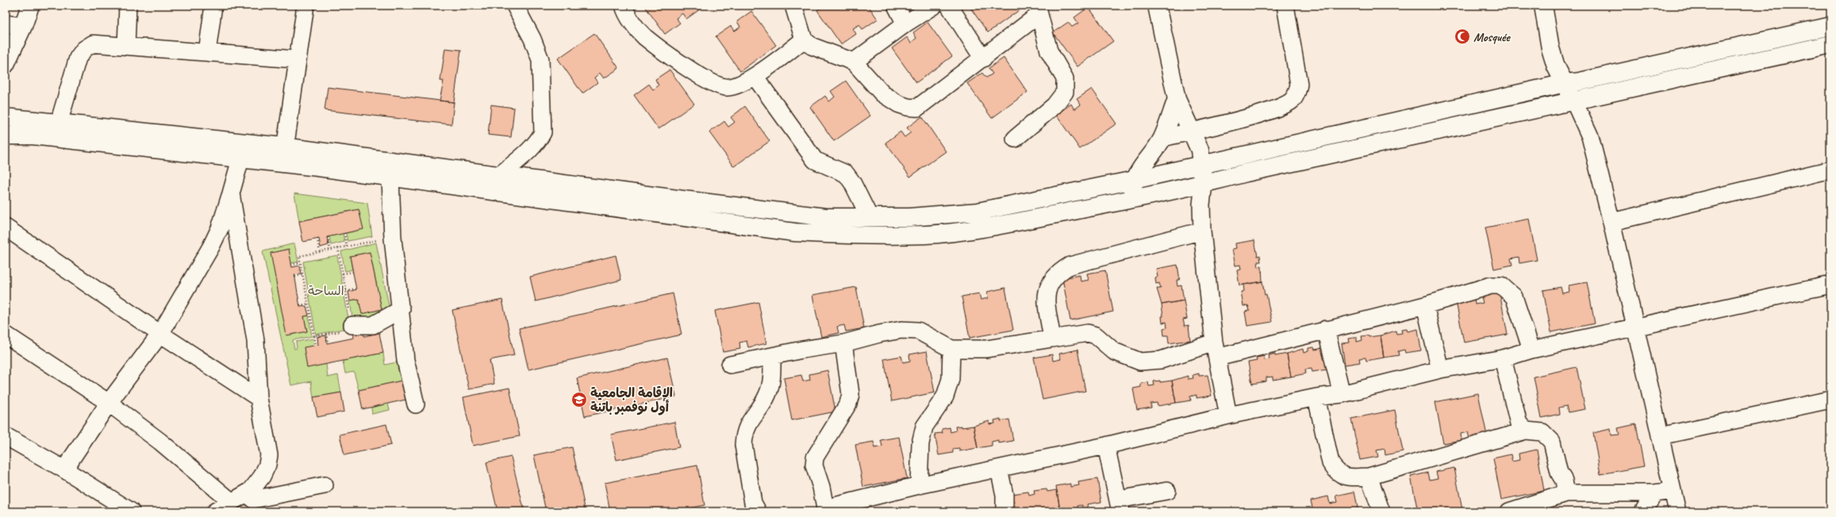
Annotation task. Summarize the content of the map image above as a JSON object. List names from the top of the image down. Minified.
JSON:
{"parks":["الساحة"],"places":{"mosque":["Mosquée"],"school or university":["الإقامة الجامعية أول نوفمبر باتنة"]}}
